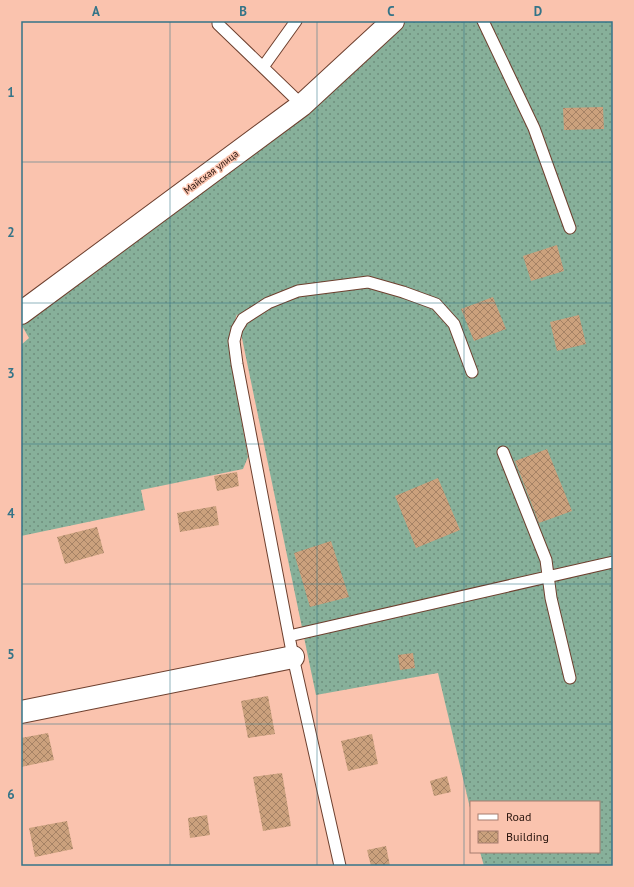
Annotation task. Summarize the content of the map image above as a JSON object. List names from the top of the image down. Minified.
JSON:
{"streets":{"street":["Майская улица"]},"legend":["Road","Building"],"grid":{"columns":["A","B","C","D"],"rows":["1","2","3","4","5","6"]}}
